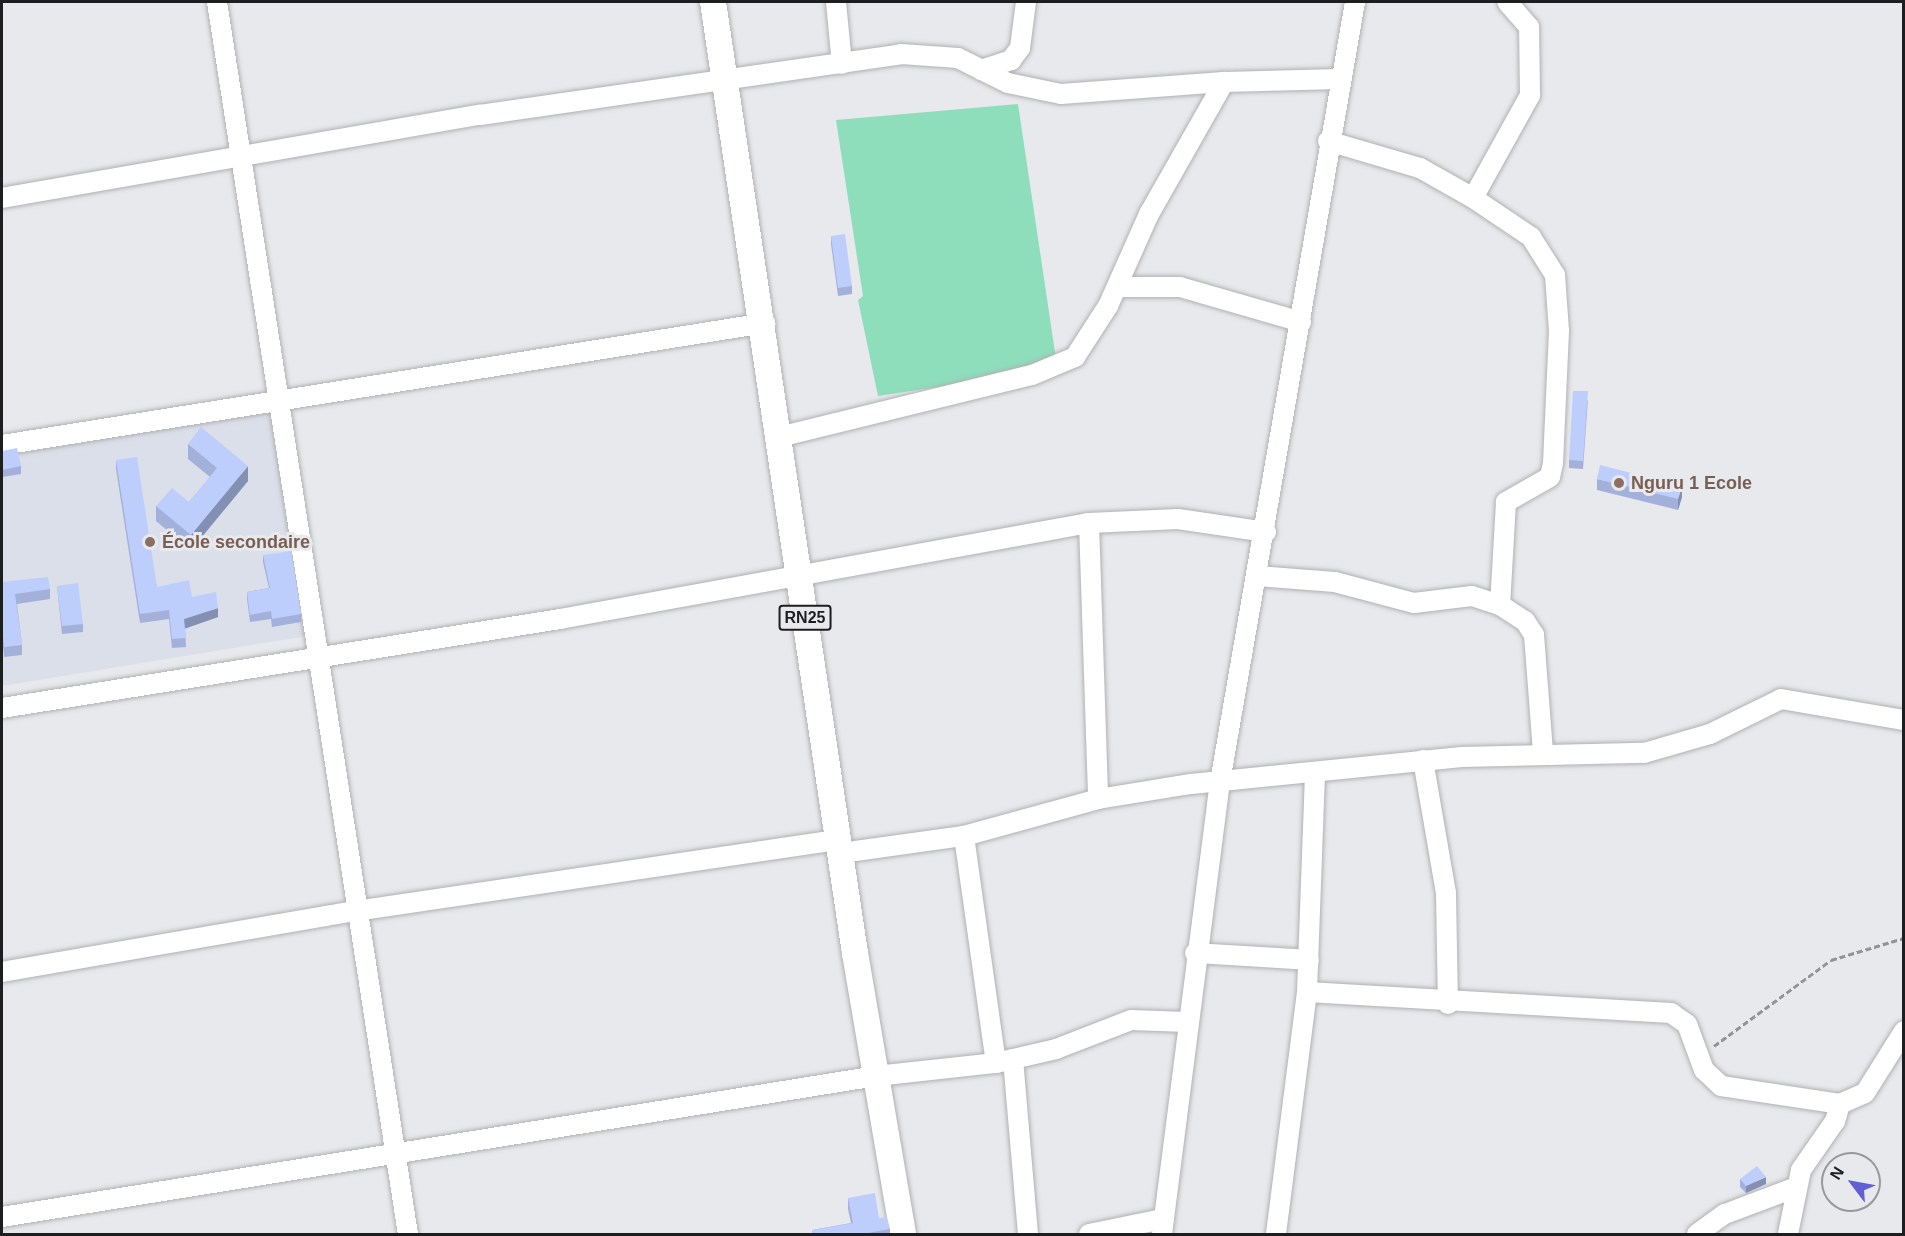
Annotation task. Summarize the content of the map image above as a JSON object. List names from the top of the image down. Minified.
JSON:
{"streets":{"main road":["RN25"]},"places":["Nguru 1 Ecole","École secondaire"],"north":"top left"}
